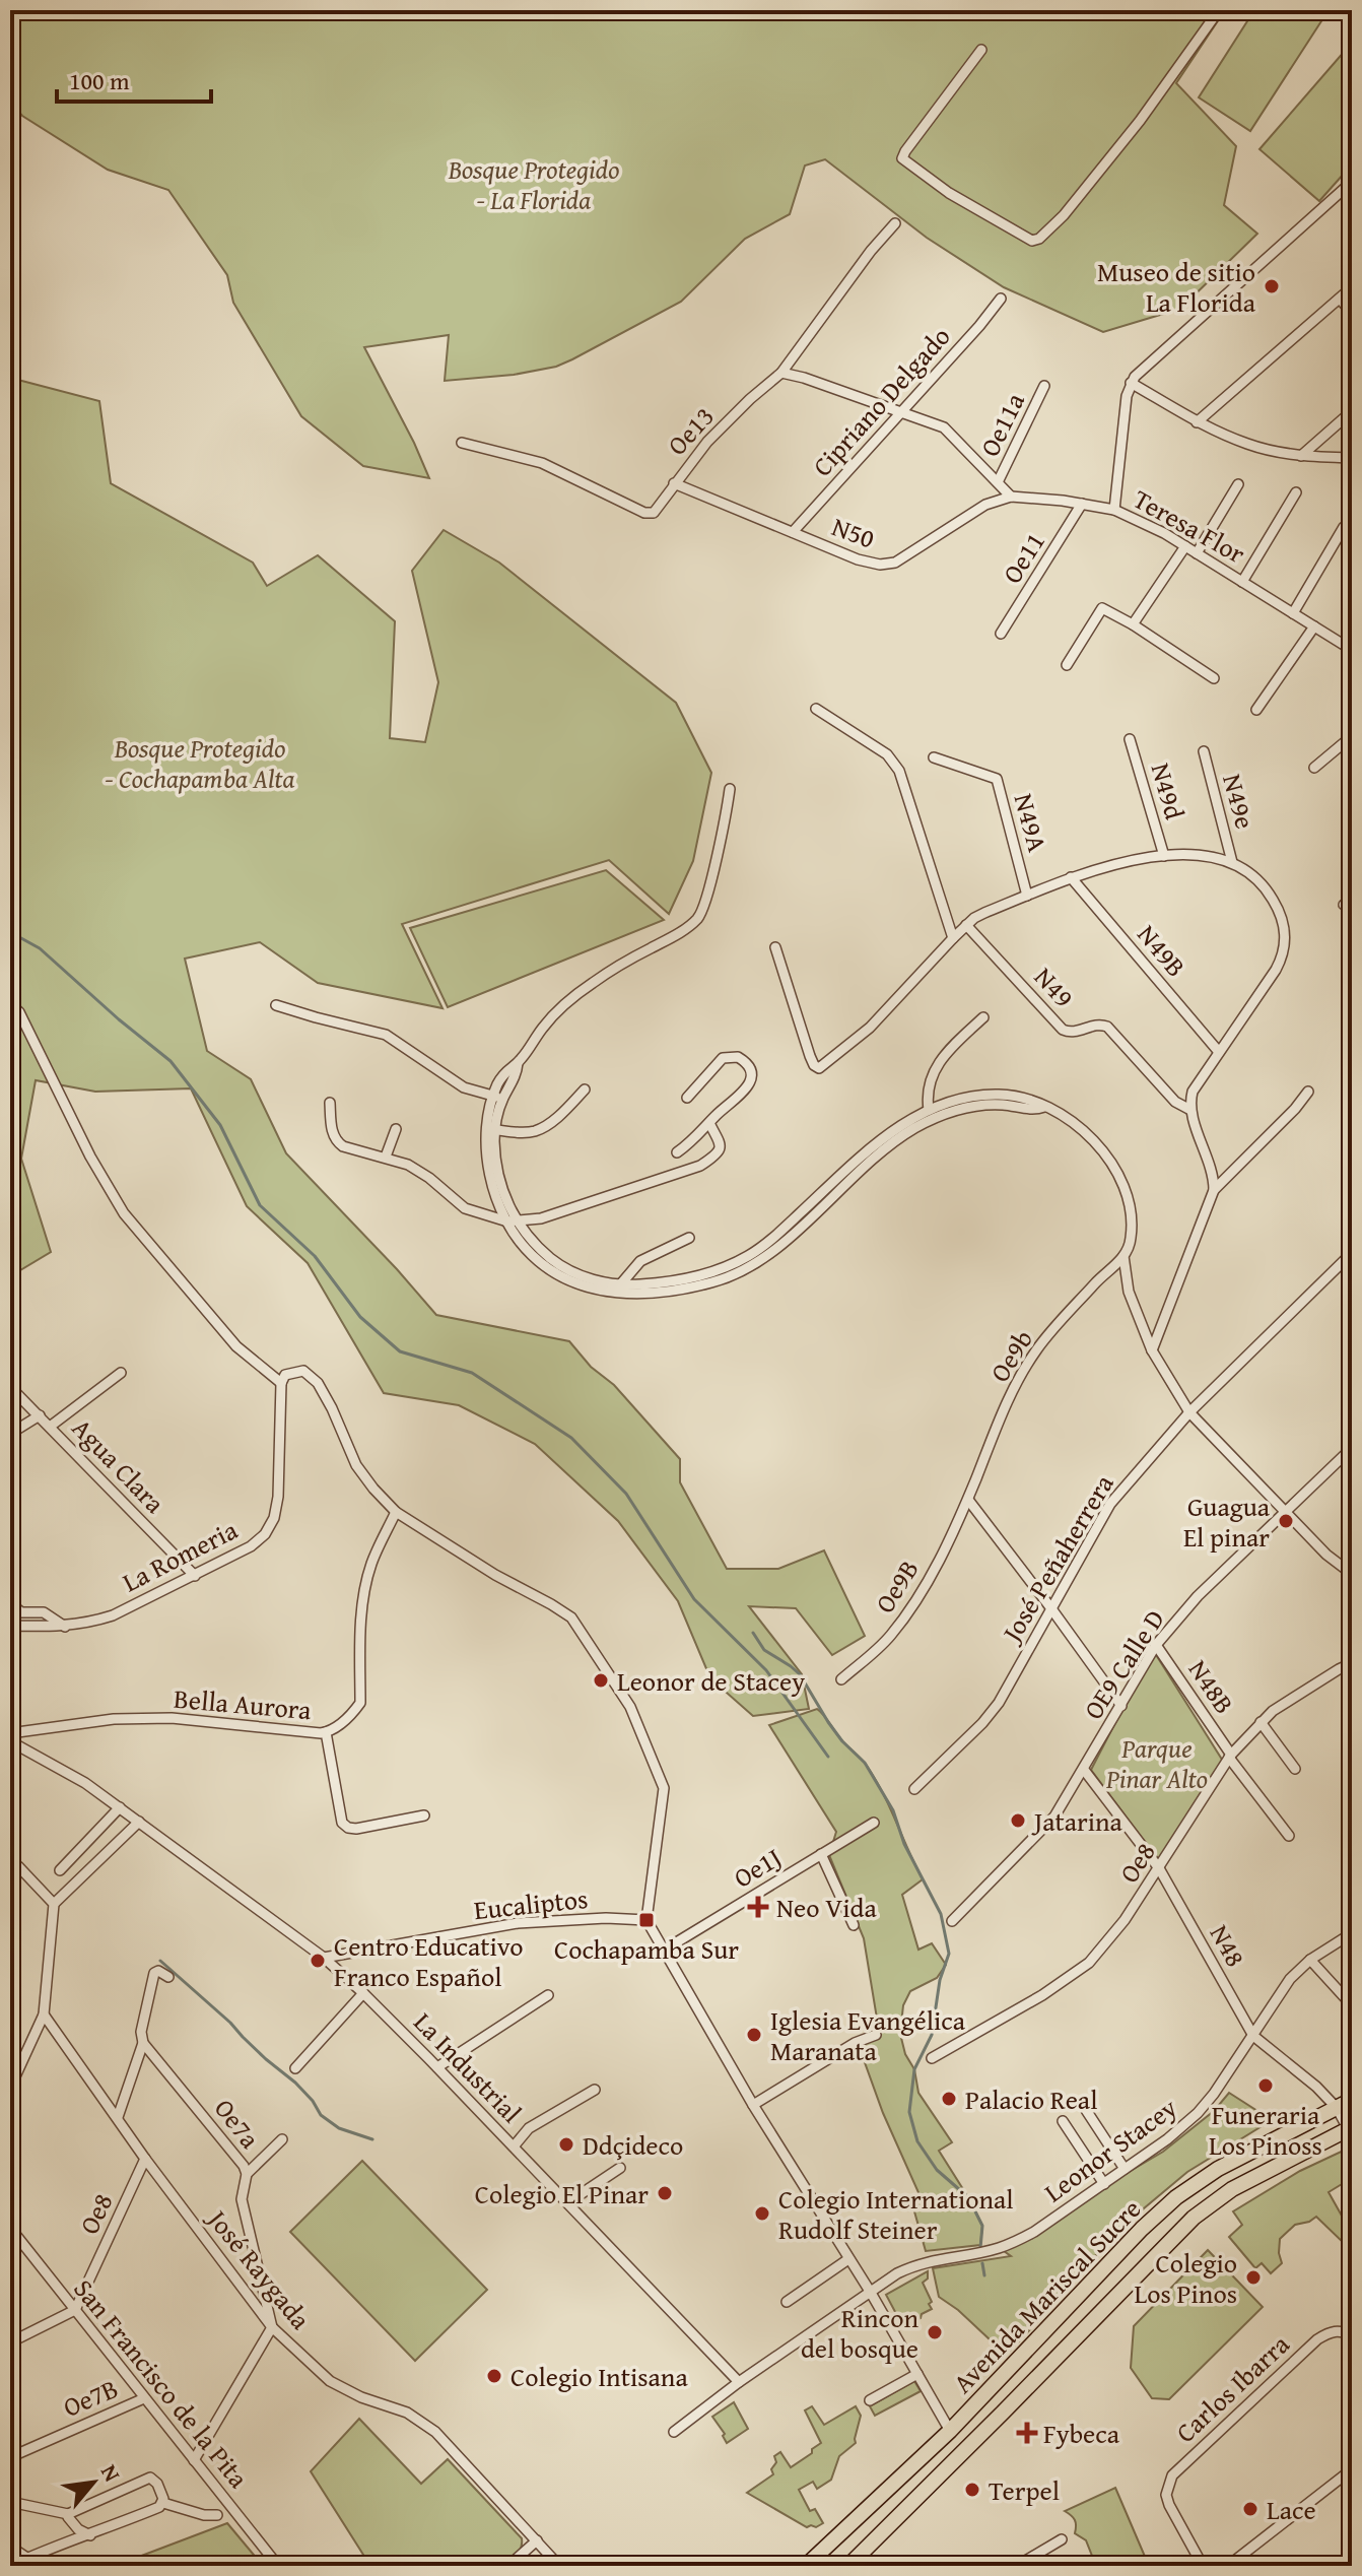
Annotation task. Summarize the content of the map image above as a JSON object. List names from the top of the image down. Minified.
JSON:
{"streets":{"main road":["Avenida Mariscal Sucre"],"street":["Cipriano Delgado","Oe11a","Oe13","Teresa Flor","N50","Oe11","N49d","N49e","N49A","N49B","N49","Oe9b","Agua Clara","La Romeria","José Peñaherrera","Oe9B","OE9 Calle D","N48B","Bella Aurora","Oe8","Oe1J","Eucaliptos","N48","La Industrial","Oe7a","Leonor Stacey","José Raygada","San Francisco de la Pita","Carlos Ibarra","Oe7B"]},"crossings":[["Cipriano Delgado","N50"],["Oe13","N50"],["Teresa Flor","N50"],["Teresa Flor","Oe11"],["Oe9b","Oe9B"],["Agua Clara","La Romeria"],["OE9 Calle D","N48B"],["OE9 Calle D","N48"],["N48B","Oe8"],["Oe8","N48"],["Oe8","José Raygada"],["Oe8","San Francisco de la Pita"],["Eucaliptos","La Industrial"],["N48","Leonor Stacey"],["N48","Avenida Mariscal Sucre"],["La Industrial","Leonor Stacey"],["Oe7a","José Raygada"],["San Francisco de la Pita","Oe7B"]],"parks":["Bosque Protegido - La Florida","Bosque Protegido - Cochapamba Alta","Parque Pinar Alto"],"places":{"other":["Museo de sitio La Florida","Guagua El pinar","Leonor de Stacey","Jatarina","Centro Educativo Franco Español","Iglesia Evangélica Maranata","Funeraria Los Pinoss","Palacio Real","Ddçideco","Colegio El Pinar","Colegio International Rudolf Steiner","Colegio Los Pinos","Rincon del bosque","Colegio Intisana","Terpel","Lace"],"health":["Neo Vida","Fybeca"],"transit":["Cochapamba Sur"]},"scale_bar":"100 m","north":"top right"}
